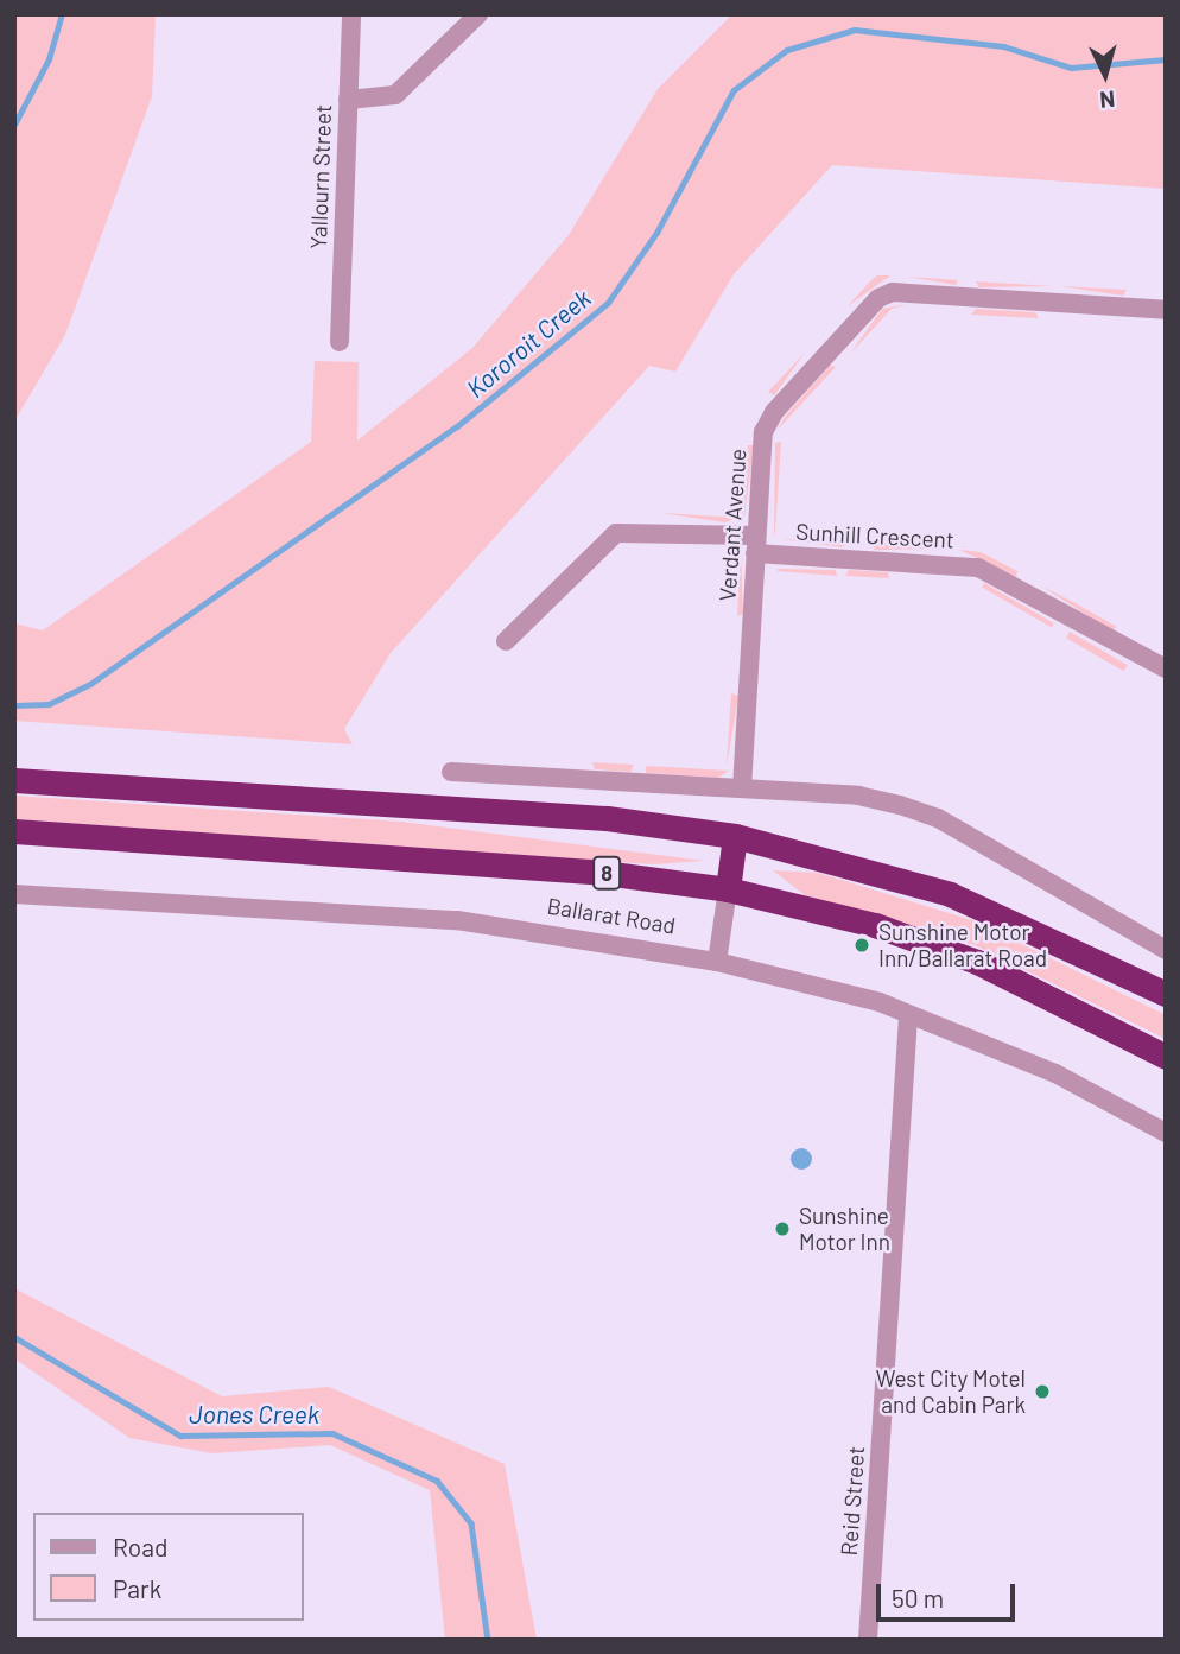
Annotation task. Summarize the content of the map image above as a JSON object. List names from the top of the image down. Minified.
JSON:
{"streets":{"highway":["8","Ballarat Road"],"street":["Yallourn Street","Verdant Avenue","Sunhill Crescent","Reid Street"]},"crossings":[["Verdant Avenue","Sunhill Crescent"],["Ballarat Road","Reid Street"]],"water":["Kororoit Creek","Jones Creek"],"places":["Sunshine Motor Inn/Ballarat Road","Sunshine Motor Inn","West City Motel and Cabin Park"],"legend":["Road","Park"],"scale_bar":"50 m","north":"bottom"}
